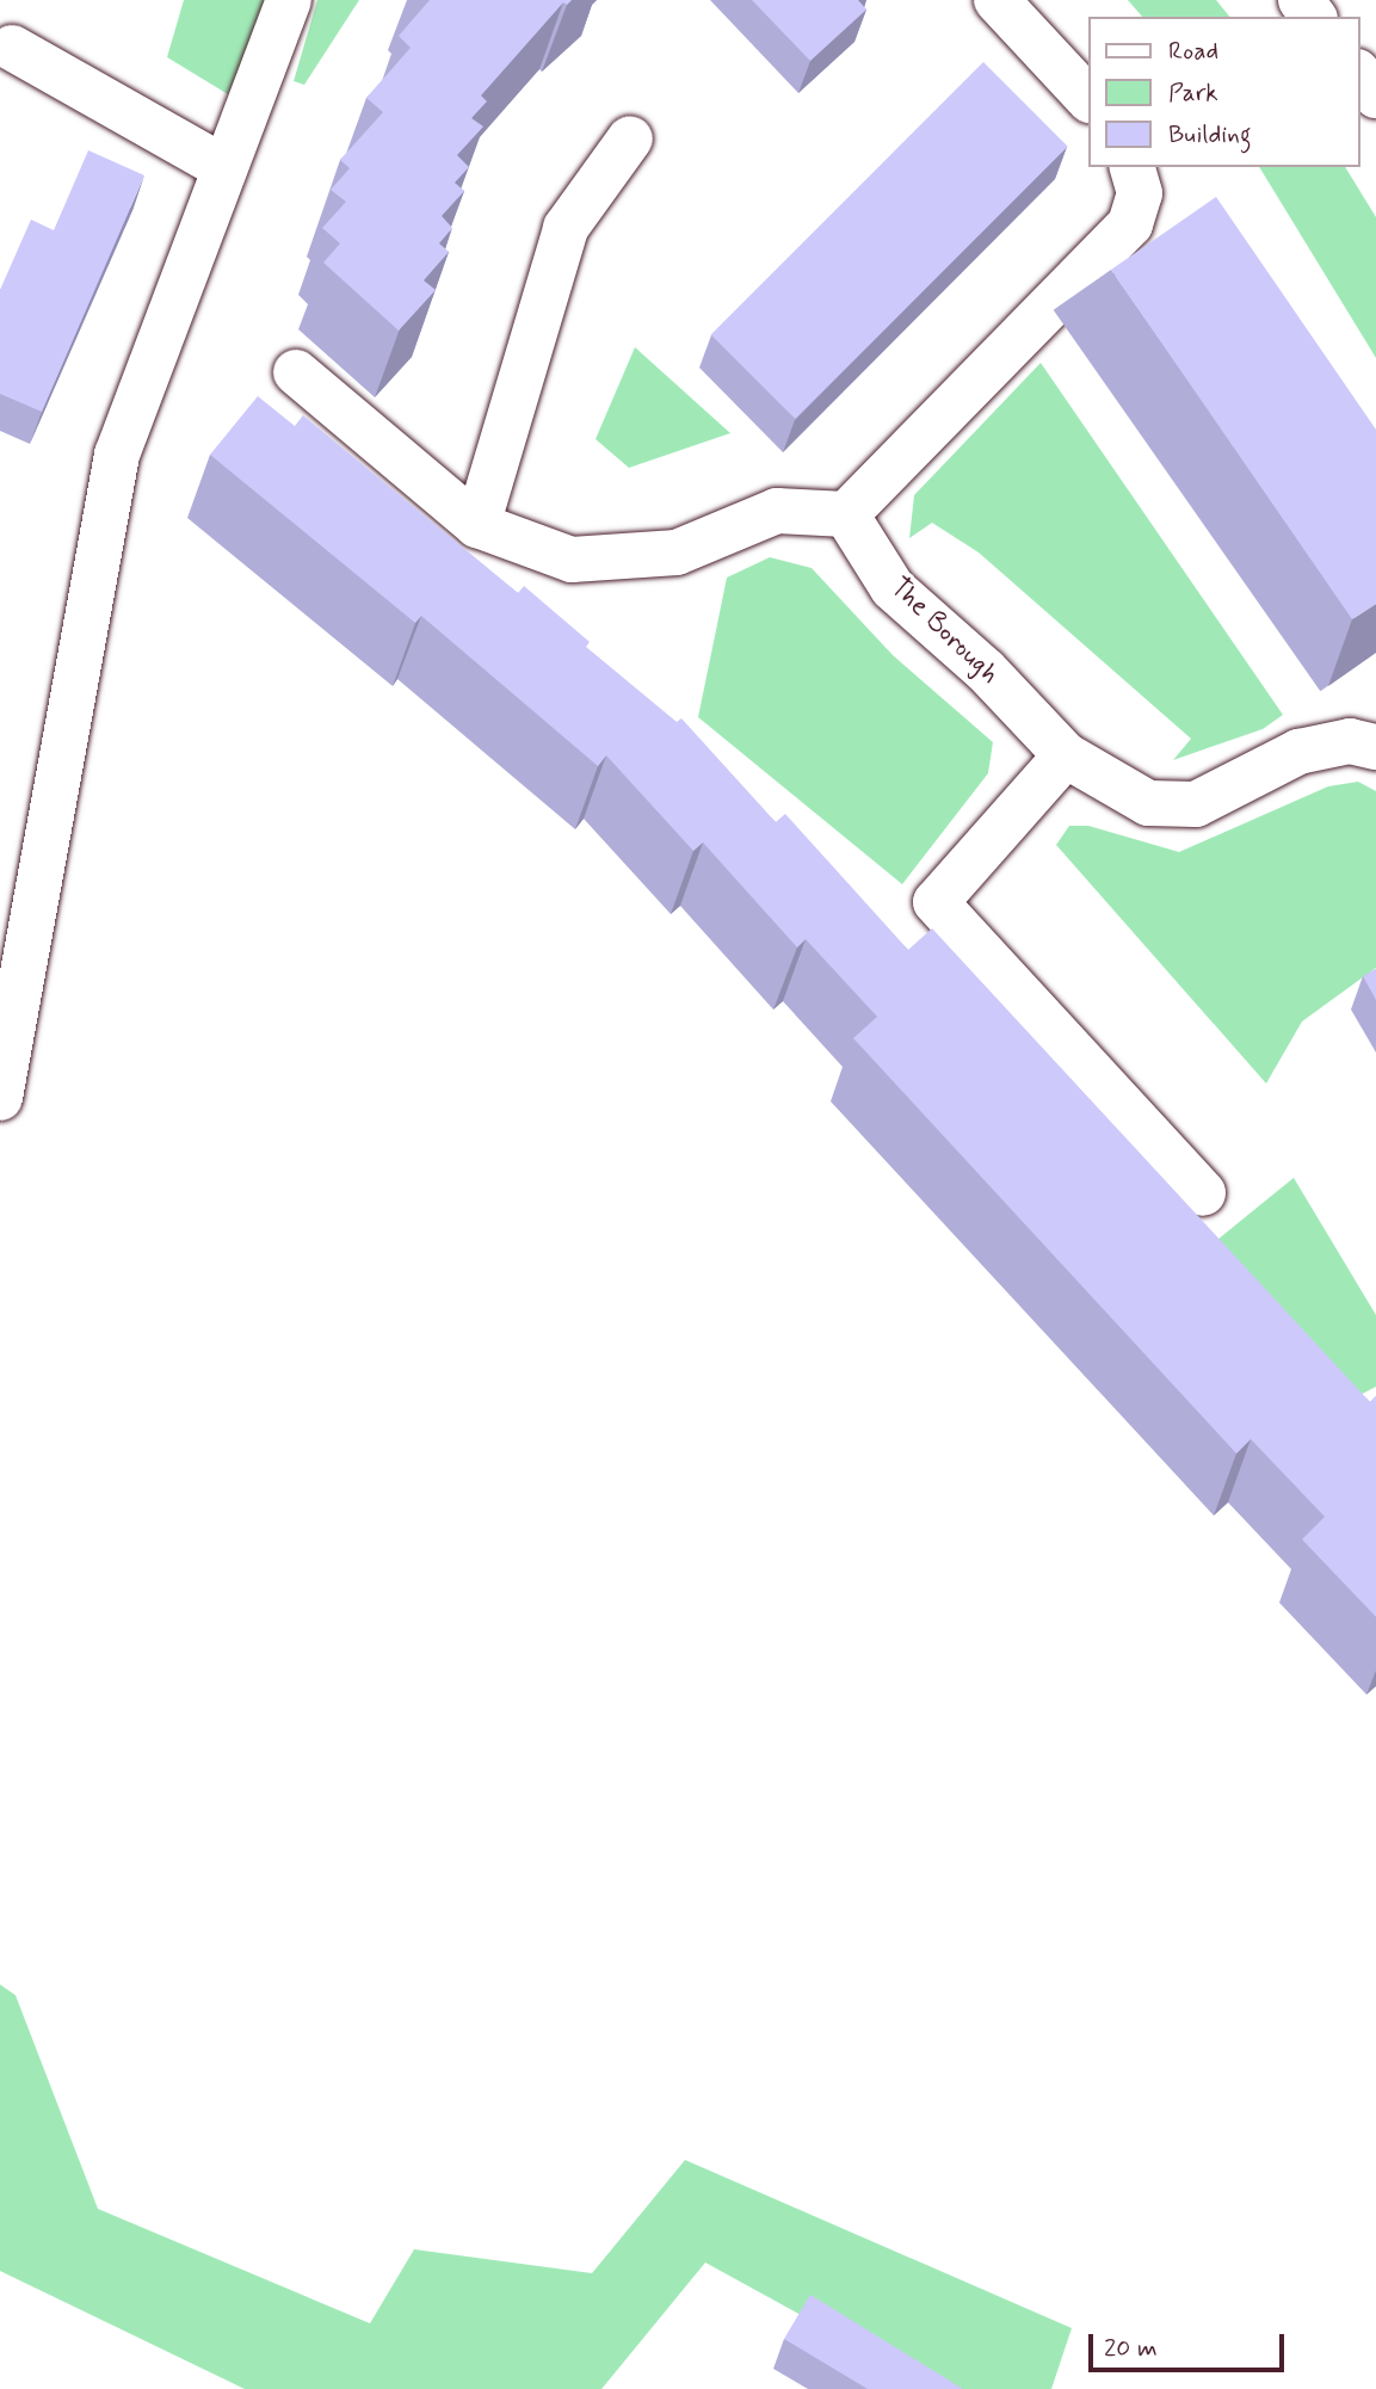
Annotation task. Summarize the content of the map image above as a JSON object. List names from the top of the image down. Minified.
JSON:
{"streets":{"street":["The Borough"]},"legend":["Road","Park","Building"],"scale_bar":"20 m"}
